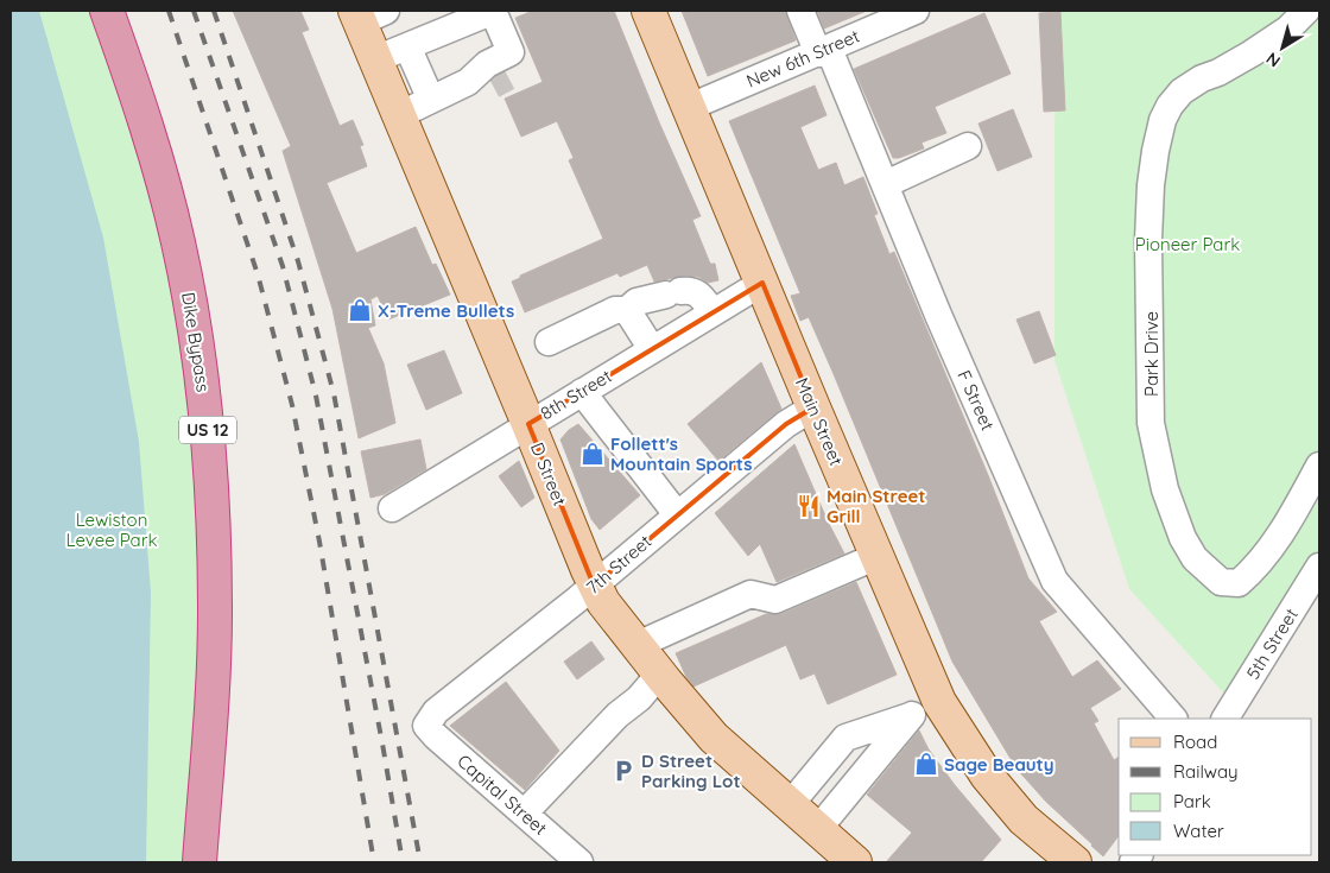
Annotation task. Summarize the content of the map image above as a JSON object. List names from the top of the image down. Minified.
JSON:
{"streets":{"highway":["Dike Bypass","US 12"],"main road":["Main Street","D Street"],"street":["New 6th Street","Park Drive","8th Street","F Street","7th Street","5th Street","Capital Street"]},"crossings":[["New 6th Street","F Street"],["New 6th Street","Main Street"],["8th Street","Main Street"],["8th Street","D Street"],["Main Street","7th Street"],["D Street","7th Street"],["7th Street","Capital Street"]],"parks":["Pioneer Park","Lewiston Levee Park"],"places":{"shop":["X-Treme Bullets","Follett's Mountain Sports","Sage Beauty"],"restaurant":["Main Street Grill"],"parking":["D Street Parking Lot"]},"legend":["Road","Railway","Park","Water"],"north":"bottom left"}
